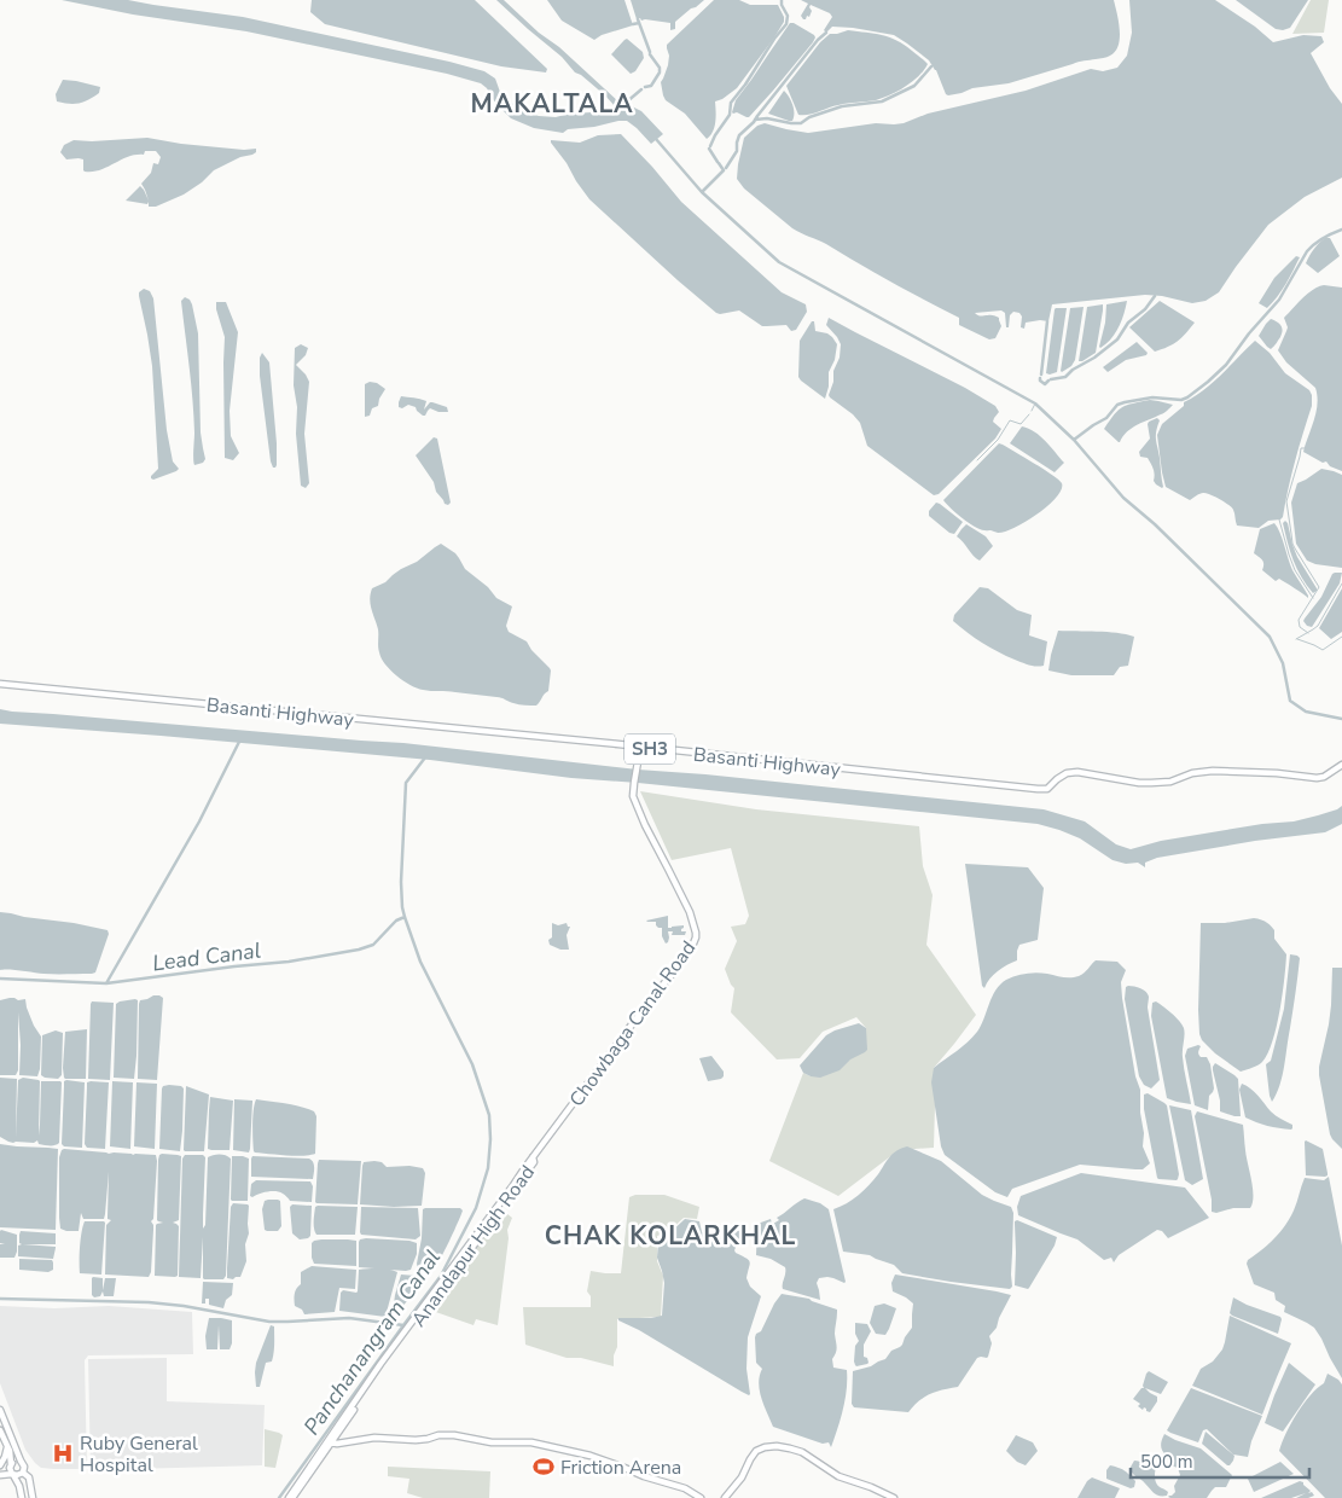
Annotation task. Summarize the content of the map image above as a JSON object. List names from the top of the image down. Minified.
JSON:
{"streets":{"main road":["Basanti Highway","SH3","Chowbaga Canal Road","Anandapur High Road"]},"crossings":[["Basanti Highway","Chowbaga Canal Road"],["Chowbaga Canal Road","Anandapur High Road"]],"districts":["MAKALTALA","CHAK KOLARKHAL"],"water":["Lead Canal","Panchanangram Canal"],"places":{"hospital":["Ruby General Hospital"],"sports":["Friction Arena"]},"scale_bar":"500 m"}
